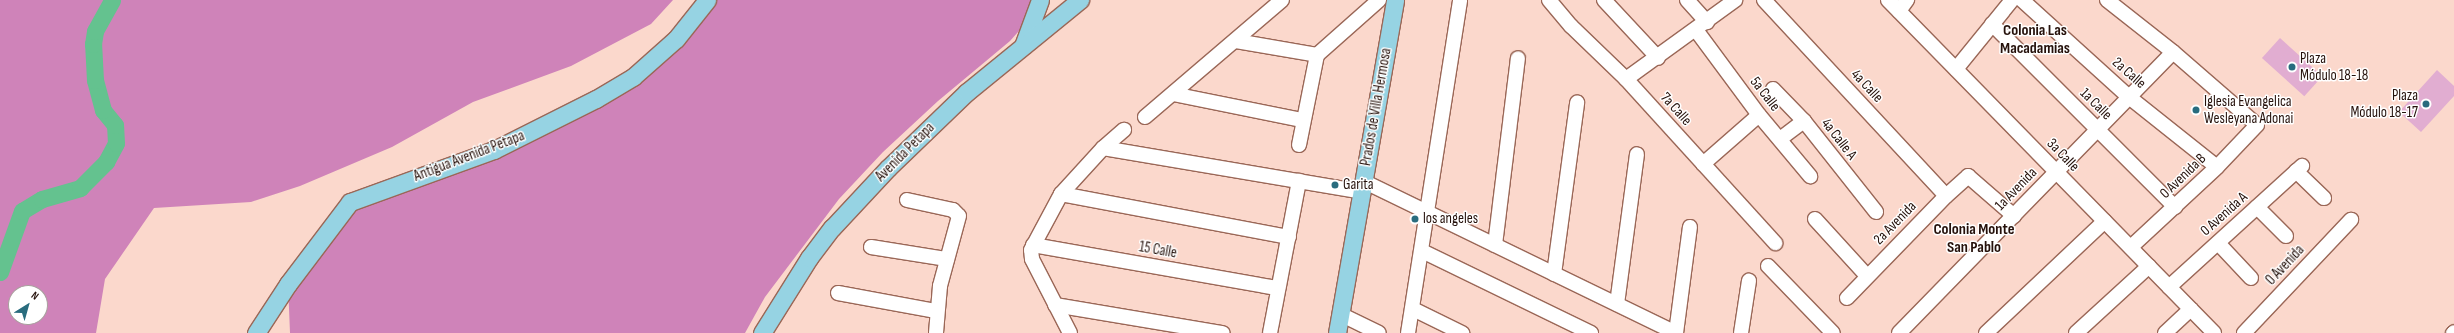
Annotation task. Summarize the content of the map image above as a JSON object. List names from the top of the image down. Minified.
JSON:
{"streets":{"main road":["Prados de Villa Hermosa","Avenida Petapa","Antigua Avenida Petapa"],"street":["2a Calle","4a Calle","5a Calle","1a Calle","7a Calle","4a Calle A","3a Calle","0 Avenida B","1a Avenida","0 Avenida A","2a Avenida","15 Calle","0 Avenida"]},"crossings":[["2a Calle","0 Avenida B"],["4a Calle","2a Avenida"],["1a Calle","0 Avenida B"],["3a Calle","0 Avenida B"],["3a Calle","1a Avenida"],["3a Calle","0 Avenida A"],["1a Avenida","2a Avenida"]],"districts":["Colonia Las Macadamias","Colonia Monte San Pablo"],"places":["Plaza Módulo 18-18","Plaza Módulo 18-17","Iglesia Evangelica Wesleyana Adonai","Garita","los angeles"],"north":"top right"}
